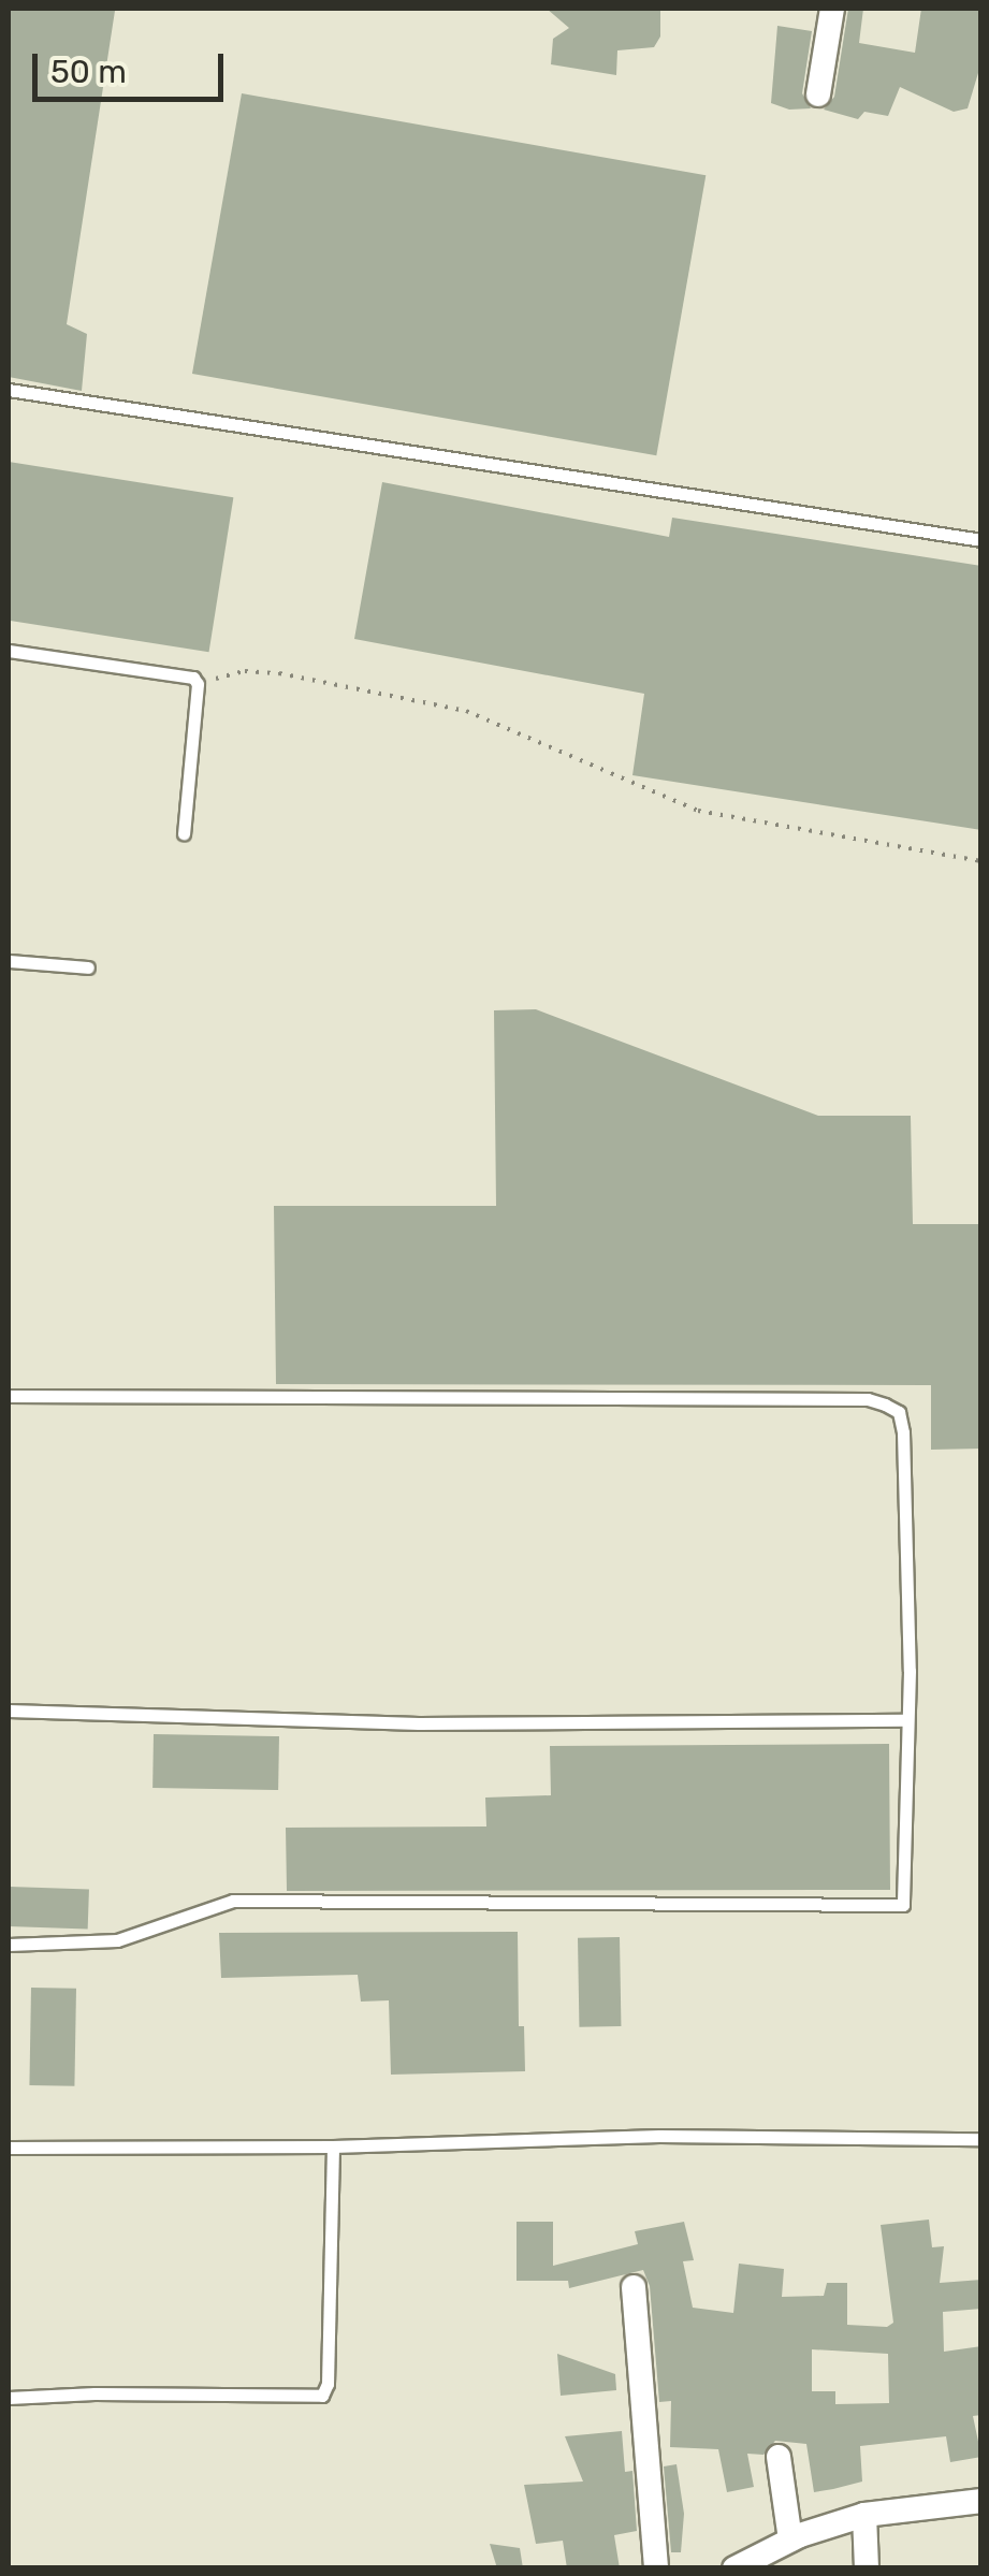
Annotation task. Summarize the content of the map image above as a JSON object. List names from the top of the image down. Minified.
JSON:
{"scale_bar":"50 m"}
